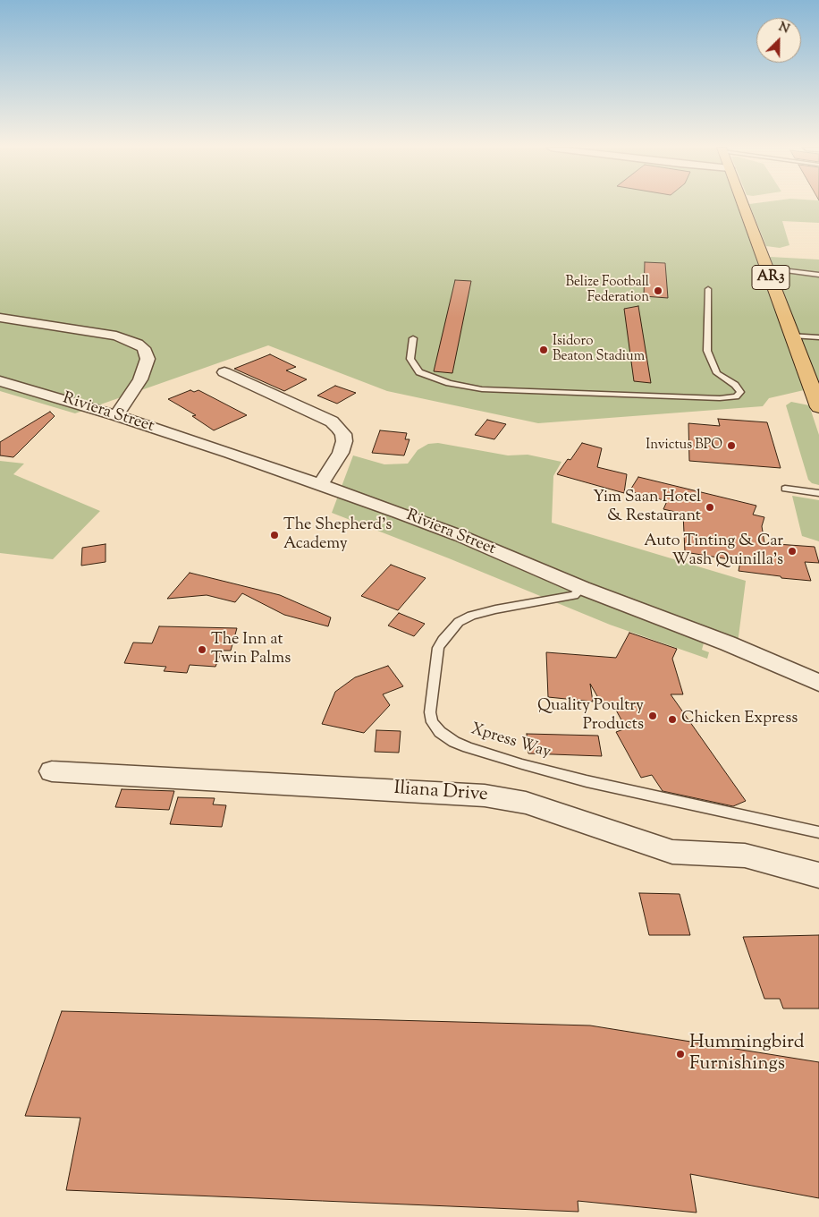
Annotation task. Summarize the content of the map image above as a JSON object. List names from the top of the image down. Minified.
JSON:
{"streets":{"main road":["AR3"],"street":["Riviera Street","Iliana Drive"],"lane":["Xpress Way"]},"crossings":[["Riviera Street","Xpress Way"]],"places":["Belize Football Federation","Isidoro Beaton Stadium","Invictus BPO","Yim Saan Hotel & Restaurant","The Shepherd’s Academy","Auto Tinting & Car Wash Quinilla's","The Inn at Twin Palms","Quality Poultry Products","Chicken Express","Hummingbird Furnishings"],"north":"top right"}
